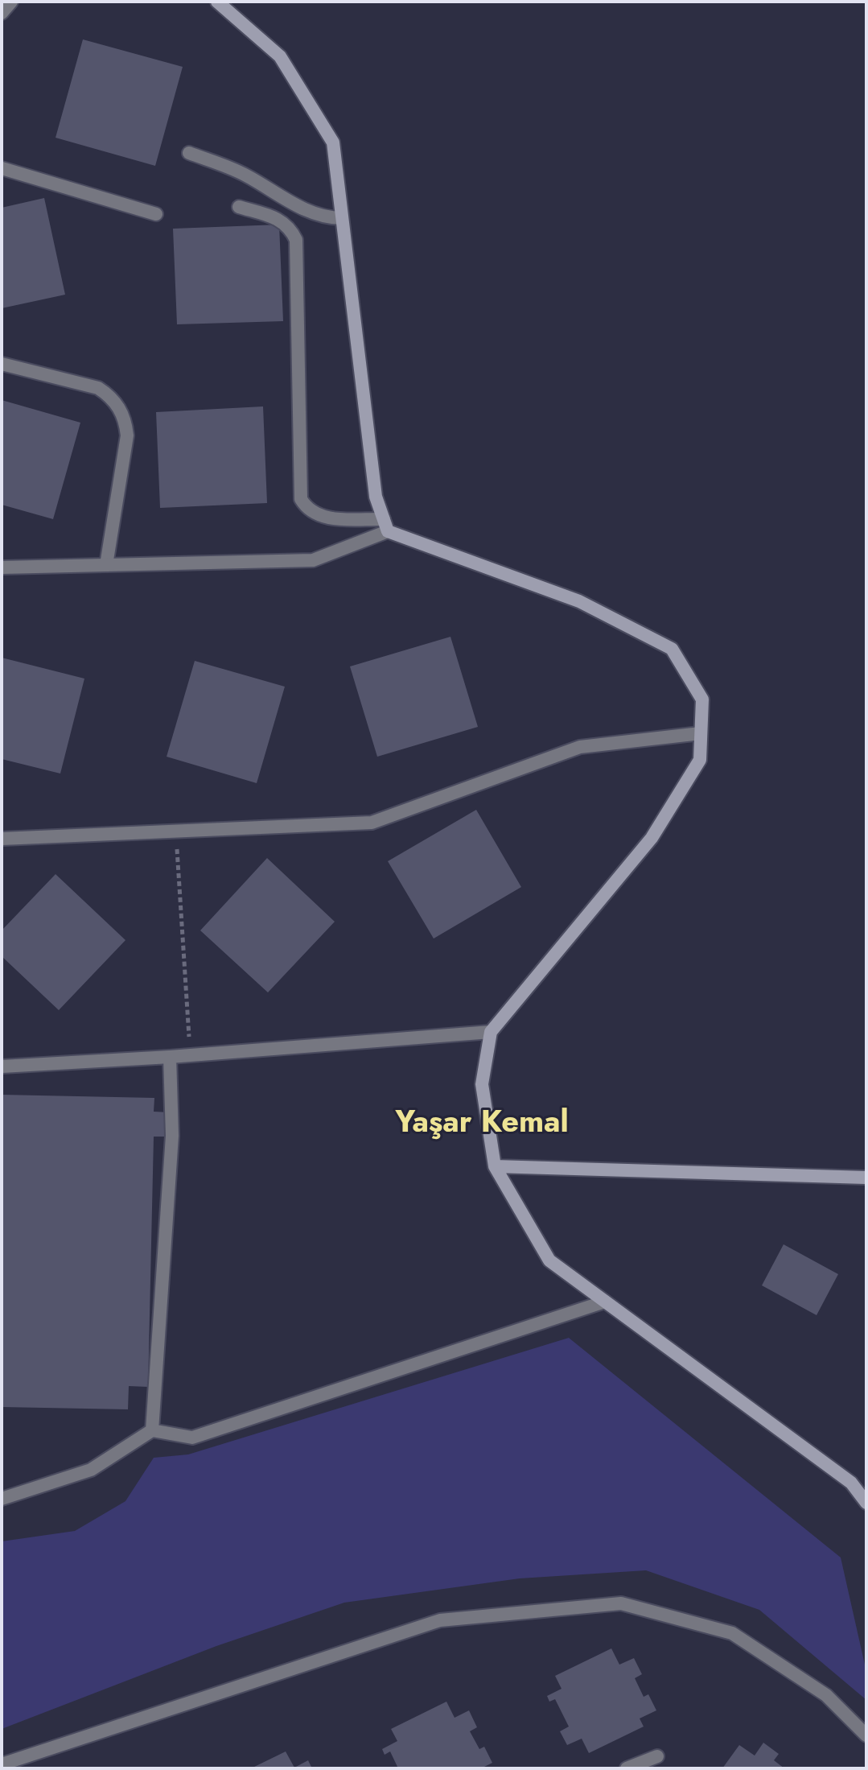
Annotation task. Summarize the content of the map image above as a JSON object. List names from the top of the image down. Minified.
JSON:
{"districts":["Yaşar Kemal"]}
